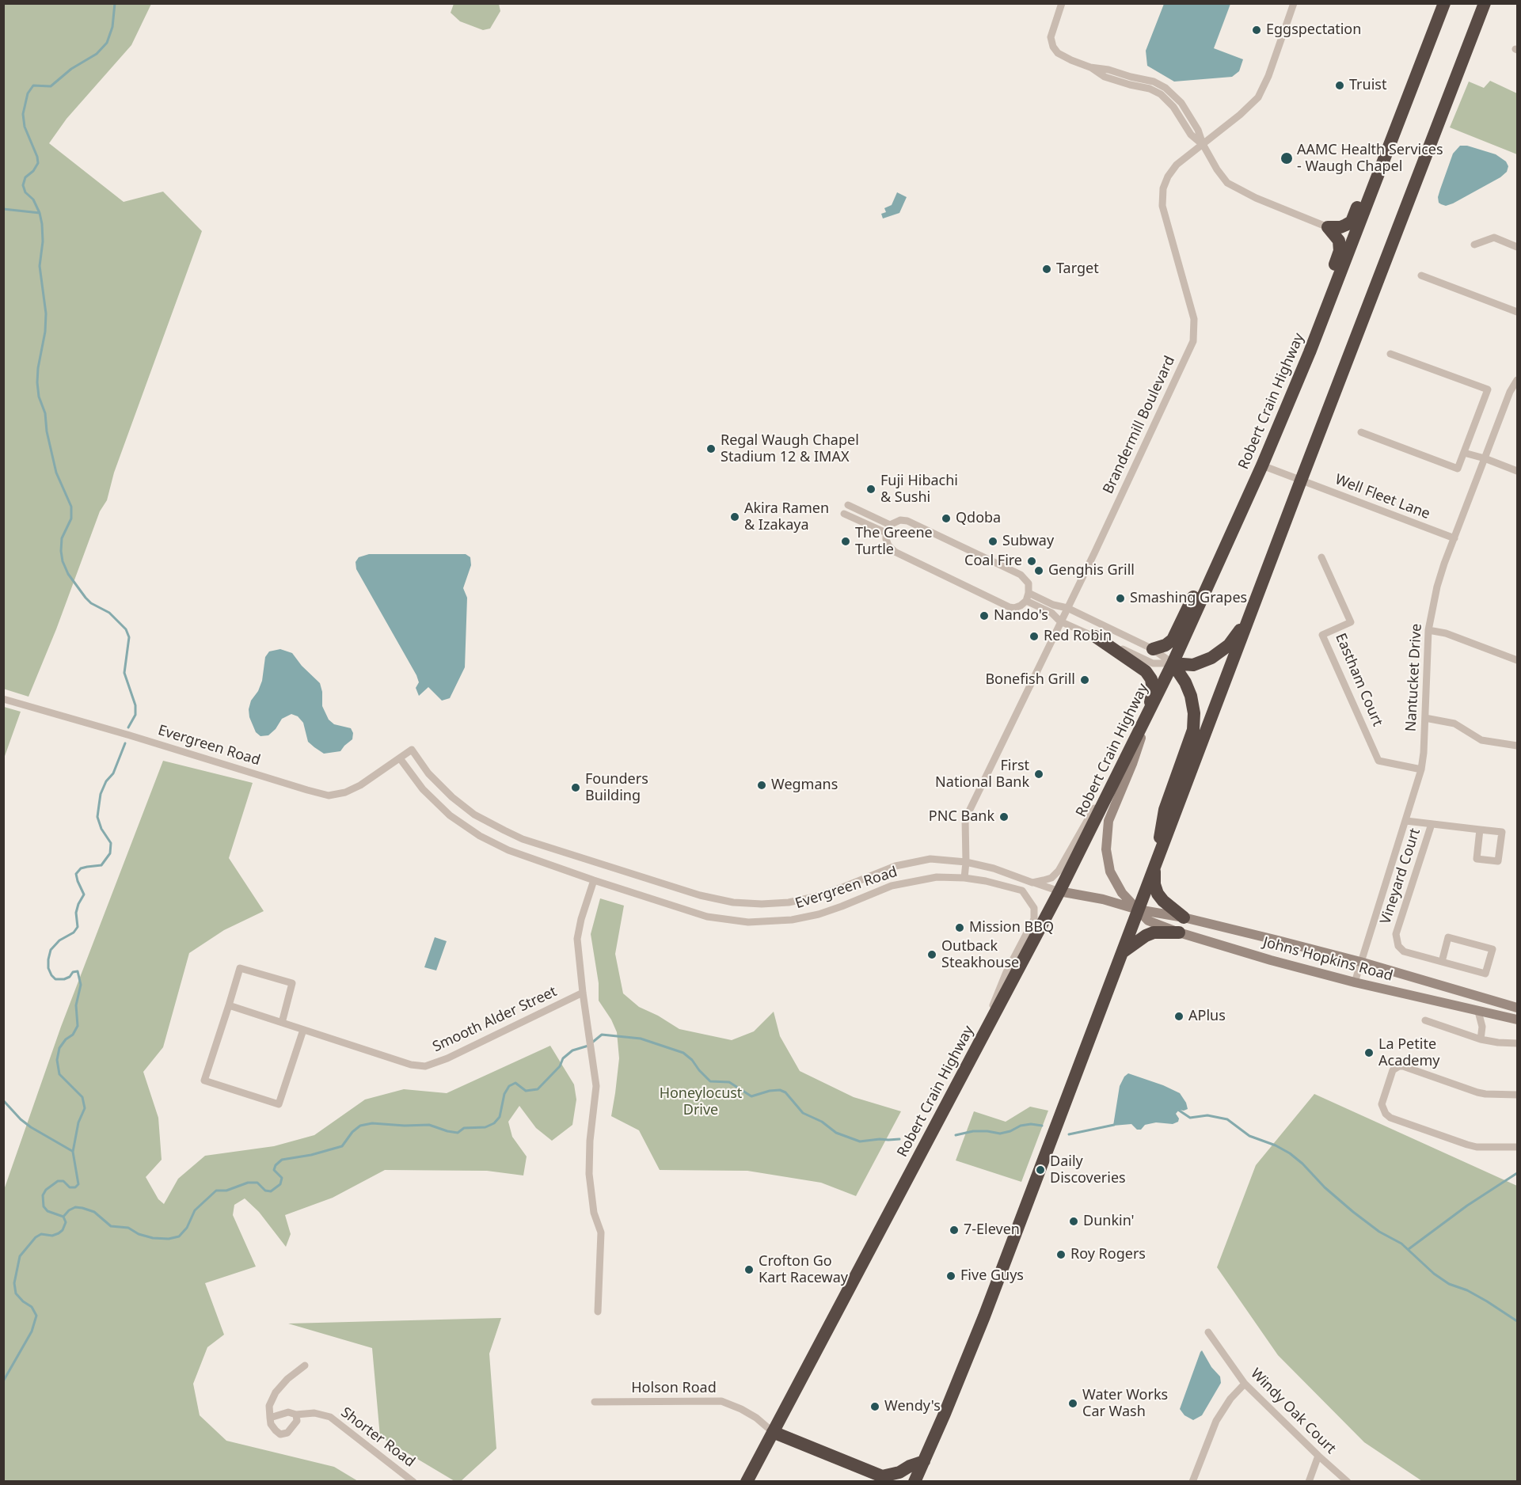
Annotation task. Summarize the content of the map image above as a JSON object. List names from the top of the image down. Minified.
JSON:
{"streets":{"highway":["Robert Crain Highway"],"street":["Brandermill Boulevard","Well Fleet Lane","Nantucket Drive","Eastham Court","Evergreen Road","Vineyard Court","Johns Hopkins Road","Smooth Alder Street","Holson Road","Windy Oak Court","Shorter Road"]},"crossings":[["Robert Crain Highway","Well Fleet Lane"],["Robert Crain Highway","Evergreen Road"],["Robert Crain Highway","Johns Hopkins Road"],["Robert Crain Highway","Holson Road"],["Brandermill Boulevard","Evergreen Road"],["Well Fleet Lane","Nantucket Drive"],["Nantucket Drive","Eastham Court"],["Nantucket Drive","Johns Hopkins Road"],["Evergreen Road","Johns Hopkins Road"]],"parks":["Honeylocust Drive"],"places":["Eggspectation","Truist","AAMC Health Services - Waugh Chapel","Target","Regal Waugh Chapel Stadium 12 & IMAX","Fuji Hibachi & Sushi","Akira Ramen & Izakaya","Qdoba","The Greene Turtle","Subway","Coal Fire","Genghis Grill","Smashing Grapes","Nando's","Red Robin","Bonefish Grill","First National Bank","Wegmans","Founders Building","PNC Bank","Mission BBQ","Outback Steakhouse","APlus","La Petite Academy","Daily Discoveries","Dunkin'","7-Eleven","Roy Rogers","Crofton Go Kart Raceway","Five Guys","Water Works Car Wash","Wendy's"]}
